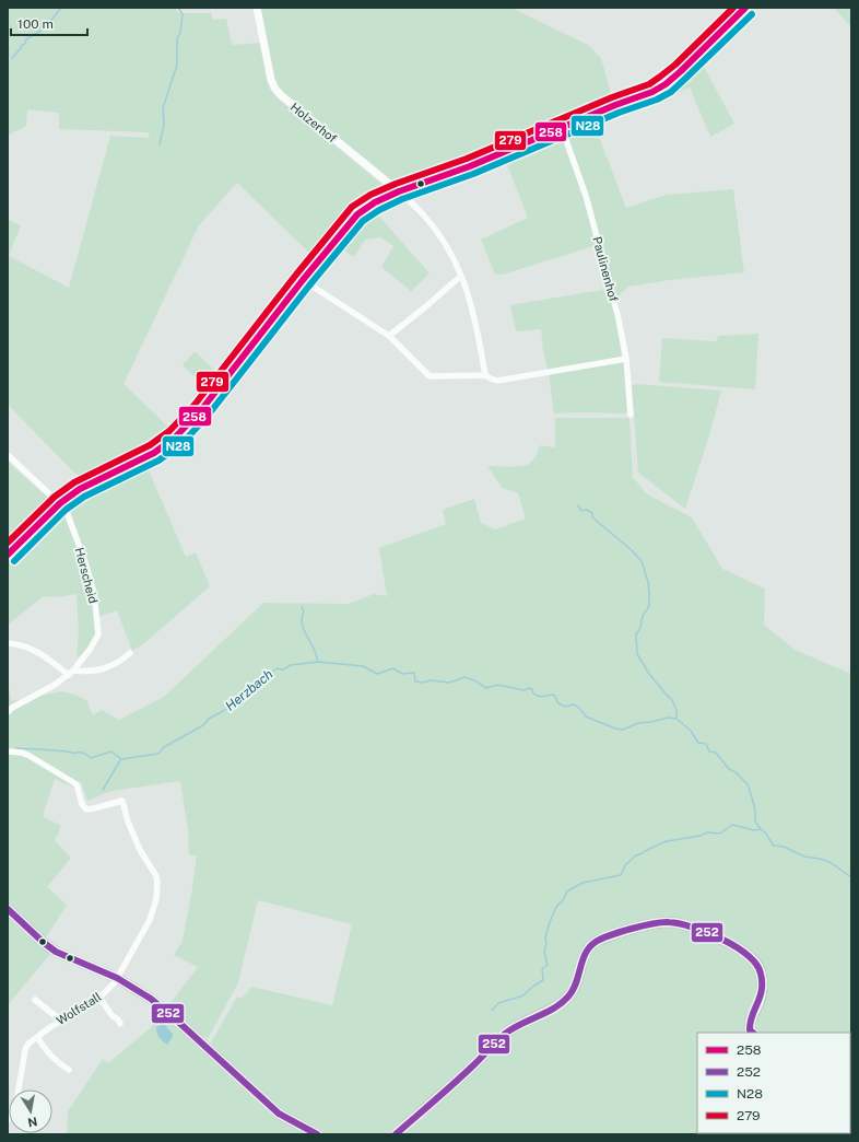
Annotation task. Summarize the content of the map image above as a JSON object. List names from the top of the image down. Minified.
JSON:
{"streets":{"street":["Holzerhof","Paulinenhof","Herscheid","Wolfstall"]},"water":["Herzbach"],"lines":["transit line 258","transit line 279","transit line N28","transit line 252"],"legend":["258","252","N28","279"],"scale_bar":"100 m","north":"bottom"}
